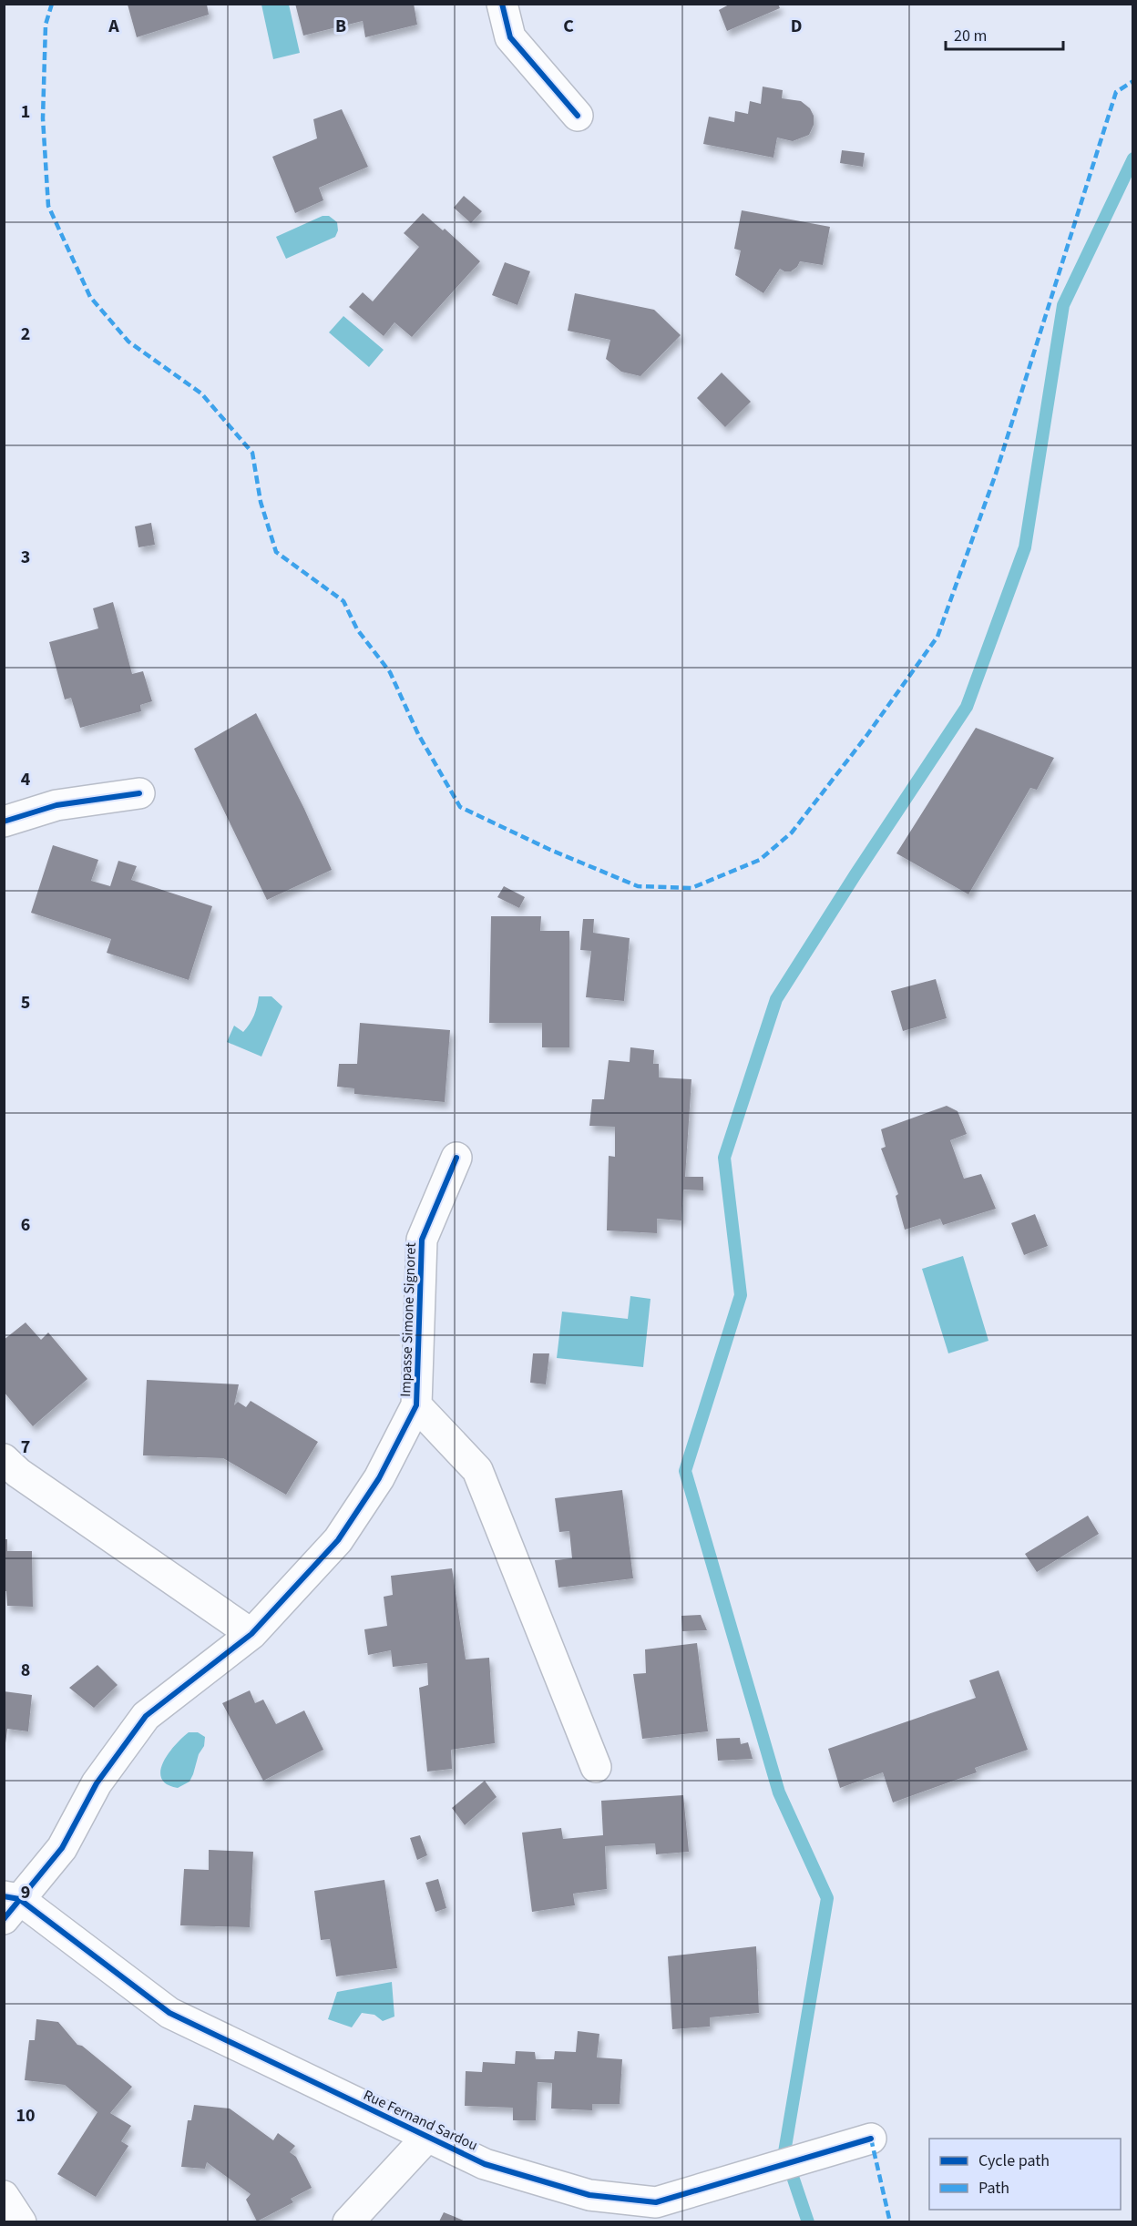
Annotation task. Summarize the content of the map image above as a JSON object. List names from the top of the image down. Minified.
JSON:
{"streets":{"street":["Impasse Simone Signoret","Rue Fernand Sardou"]},"crossings":[["Impasse Simone Signoret","Rue Fernand Sardou"]],"legend":["Cycle path","Path"],"scale_bar":"20 m","grid":{"columns":["A","B","C","D"],"rows":["1","2","3","4","5","6","7","8","9","10"]}}
